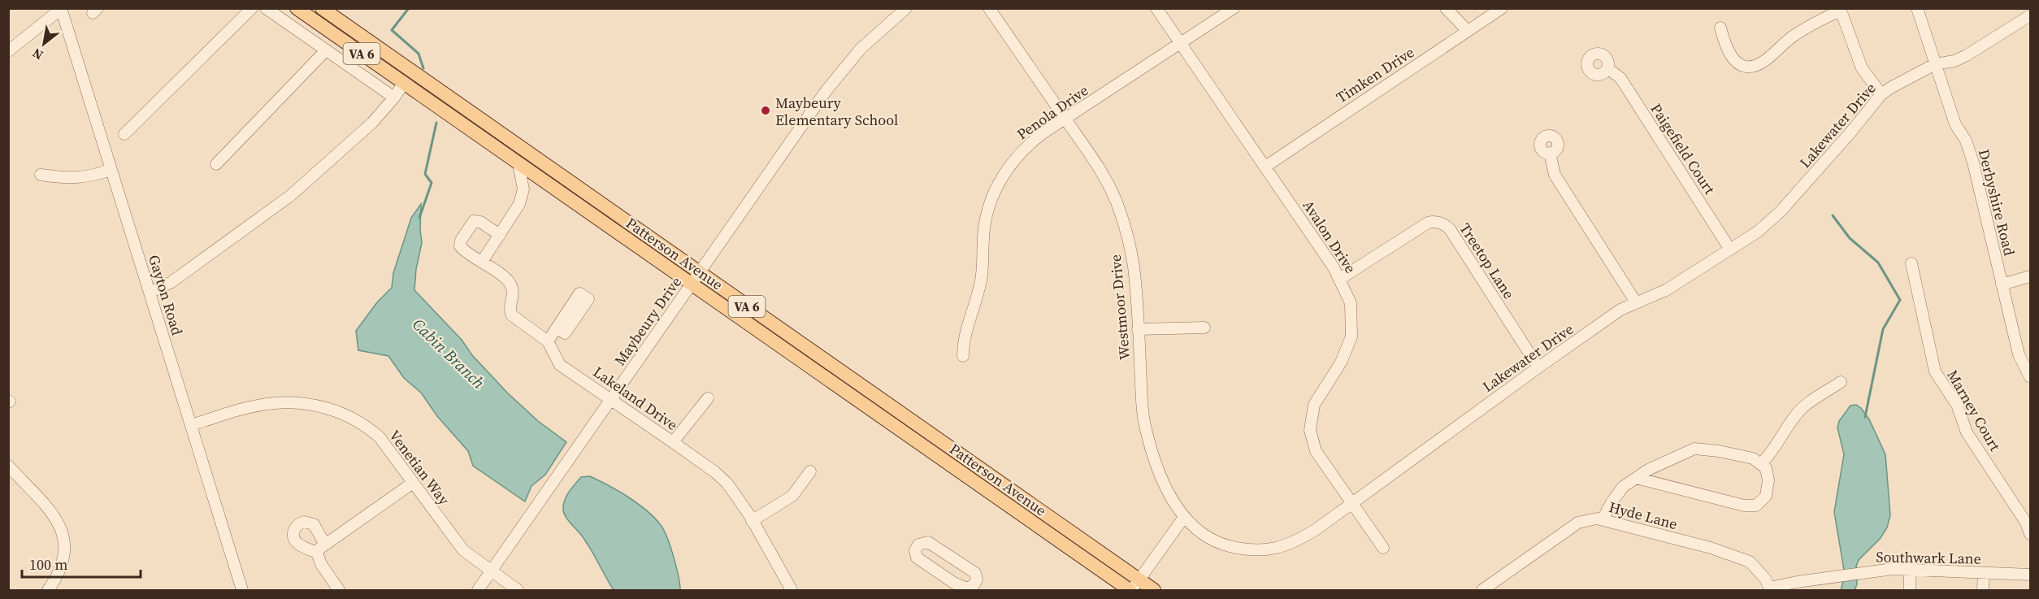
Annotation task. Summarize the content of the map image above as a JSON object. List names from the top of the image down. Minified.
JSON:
{"streets":{"main road":["VA 6","Patterson Avenue"],"street":["Timken Drive","Penola Drive","Lakewater Drive","Paigefield Court","Derbyshire Road","Avalon Drive","Treetop Lane","Gayton Road","Westmoor Drive","Maybeury Drive","Lakeland Drive","Marney Court","Venetian Way","Hyde Lane","Southwark Lane"]},"crossings":[["Timken Drive","Avalon Drive"],["Penola Drive","Avalon Drive"],["Penola Drive","Westmoor Drive"],["Lakewater Drive","Paigefield Court"],["Lakewater Drive","Derbyshire Road"],["Lakewater Drive","Avalon Drive"],["Lakewater Drive","Treetop Lane"],["Lakewater Drive","Westmoor Drive"],["Avalon Drive","Treetop Lane"],["Patterson Avenue","Maybeury Drive"],["Gayton Road","Venetian Way"],["Maybeury Drive","Lakeland Drive"],["Maybeury Drive","Venetian Way"],["Hyde Lane","Southwark Lane"]],"water":["Cabin Branch"],"places":["Maybeury Elementary School"],"scale_bar":"100 m","north":"bottom left"}
